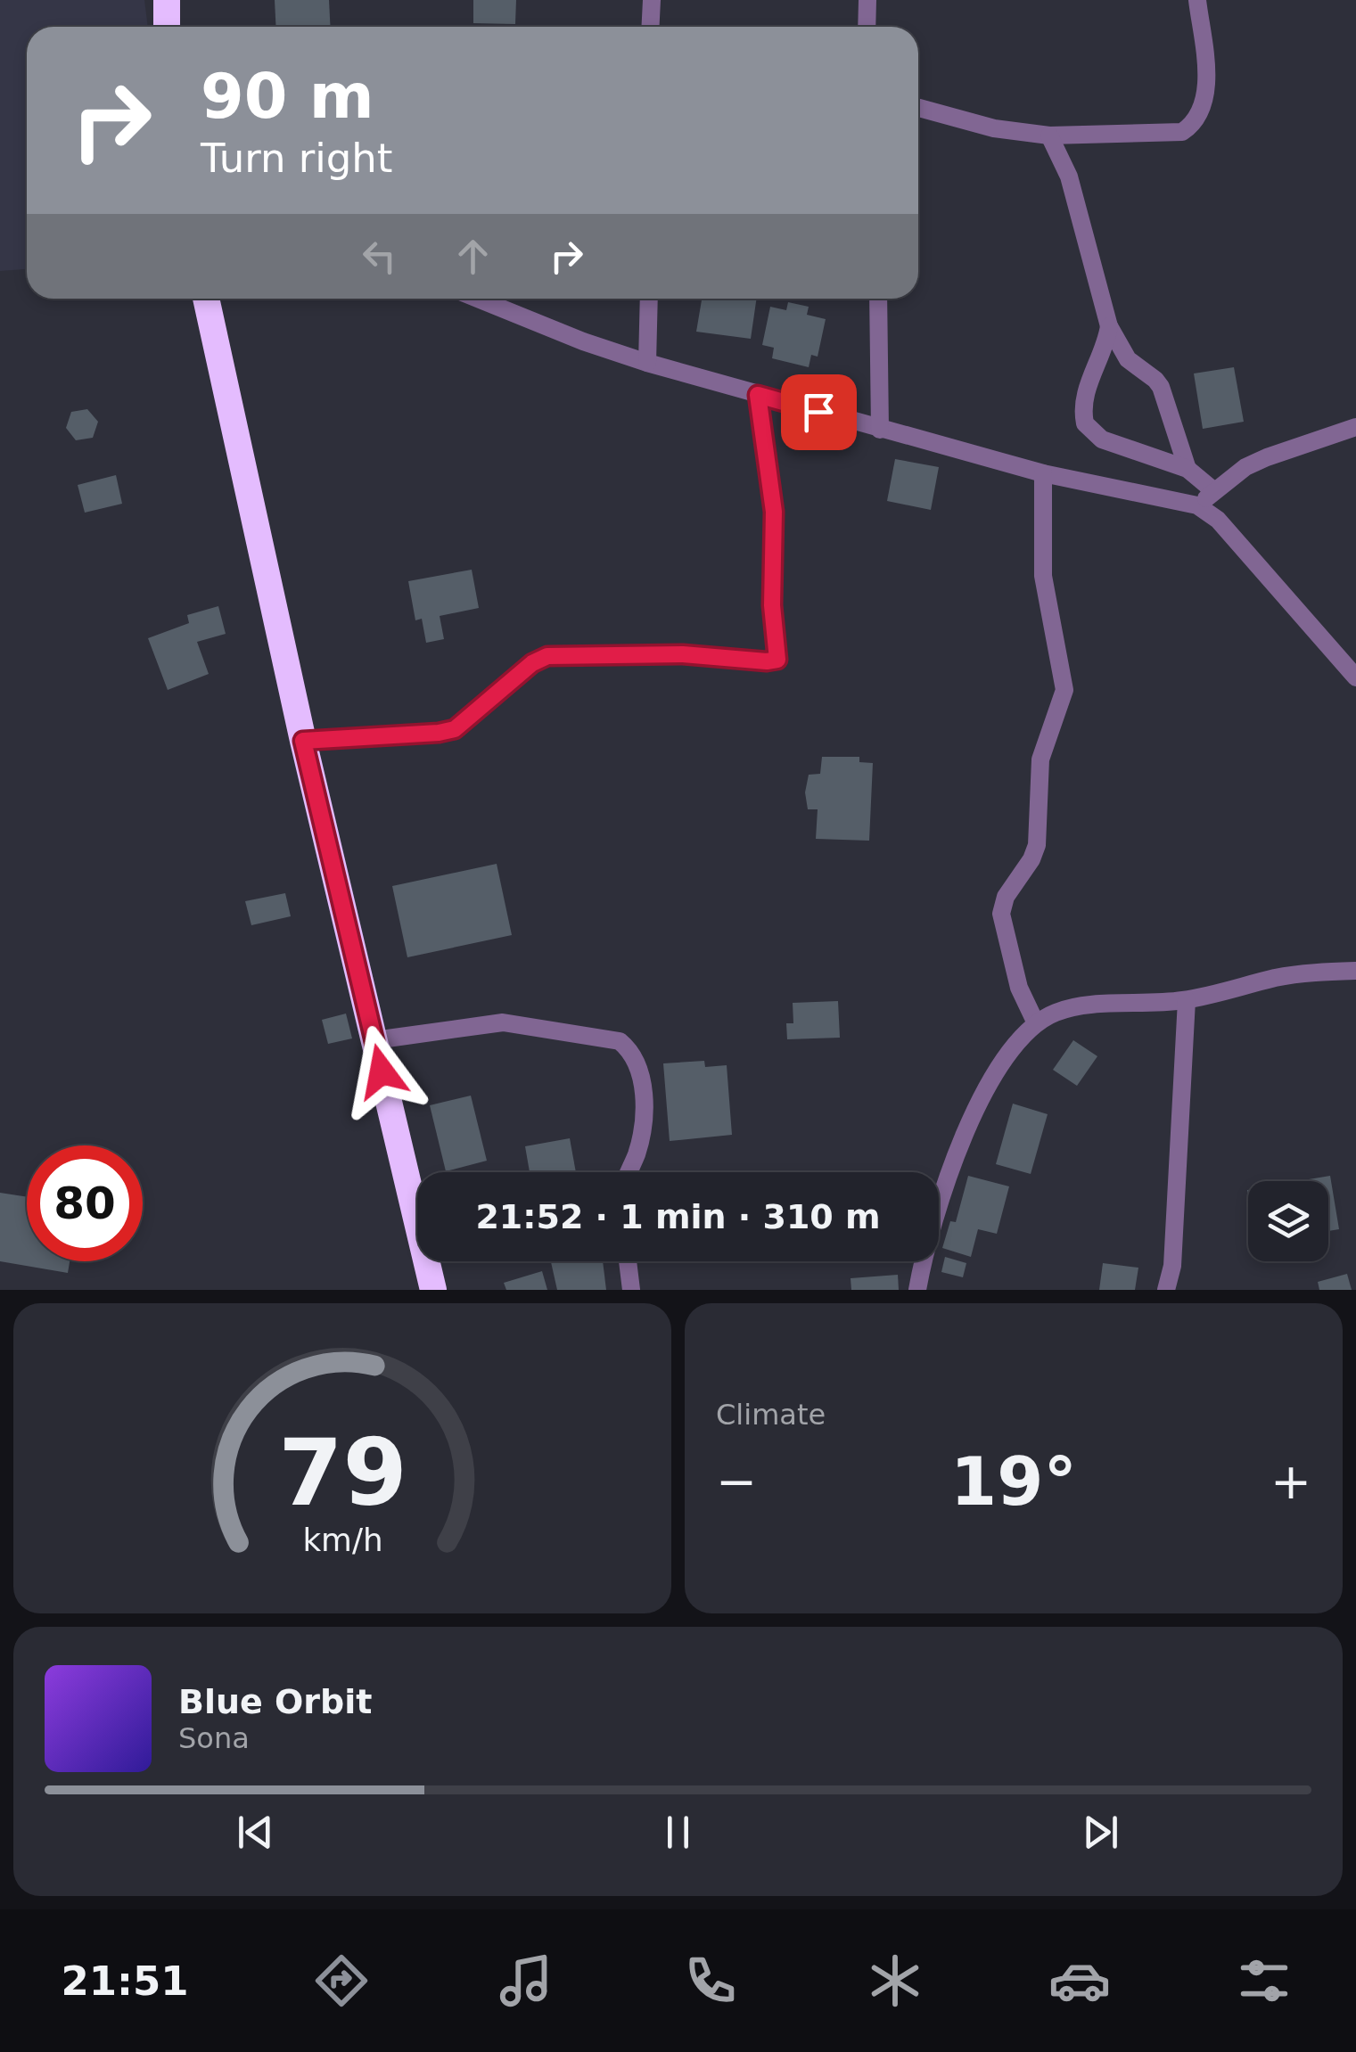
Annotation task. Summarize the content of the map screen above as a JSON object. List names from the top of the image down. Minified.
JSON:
{"page":{"turn":["90 m","Turn right"],"limit":"80","trip":"21:52 · 1 min · 310 m","tile":"Climate","heat":["−","19°","+"],"song":["Blue Orbit","Sona"],"tabs":"21:51","gauge":["79","km/h"]}}
